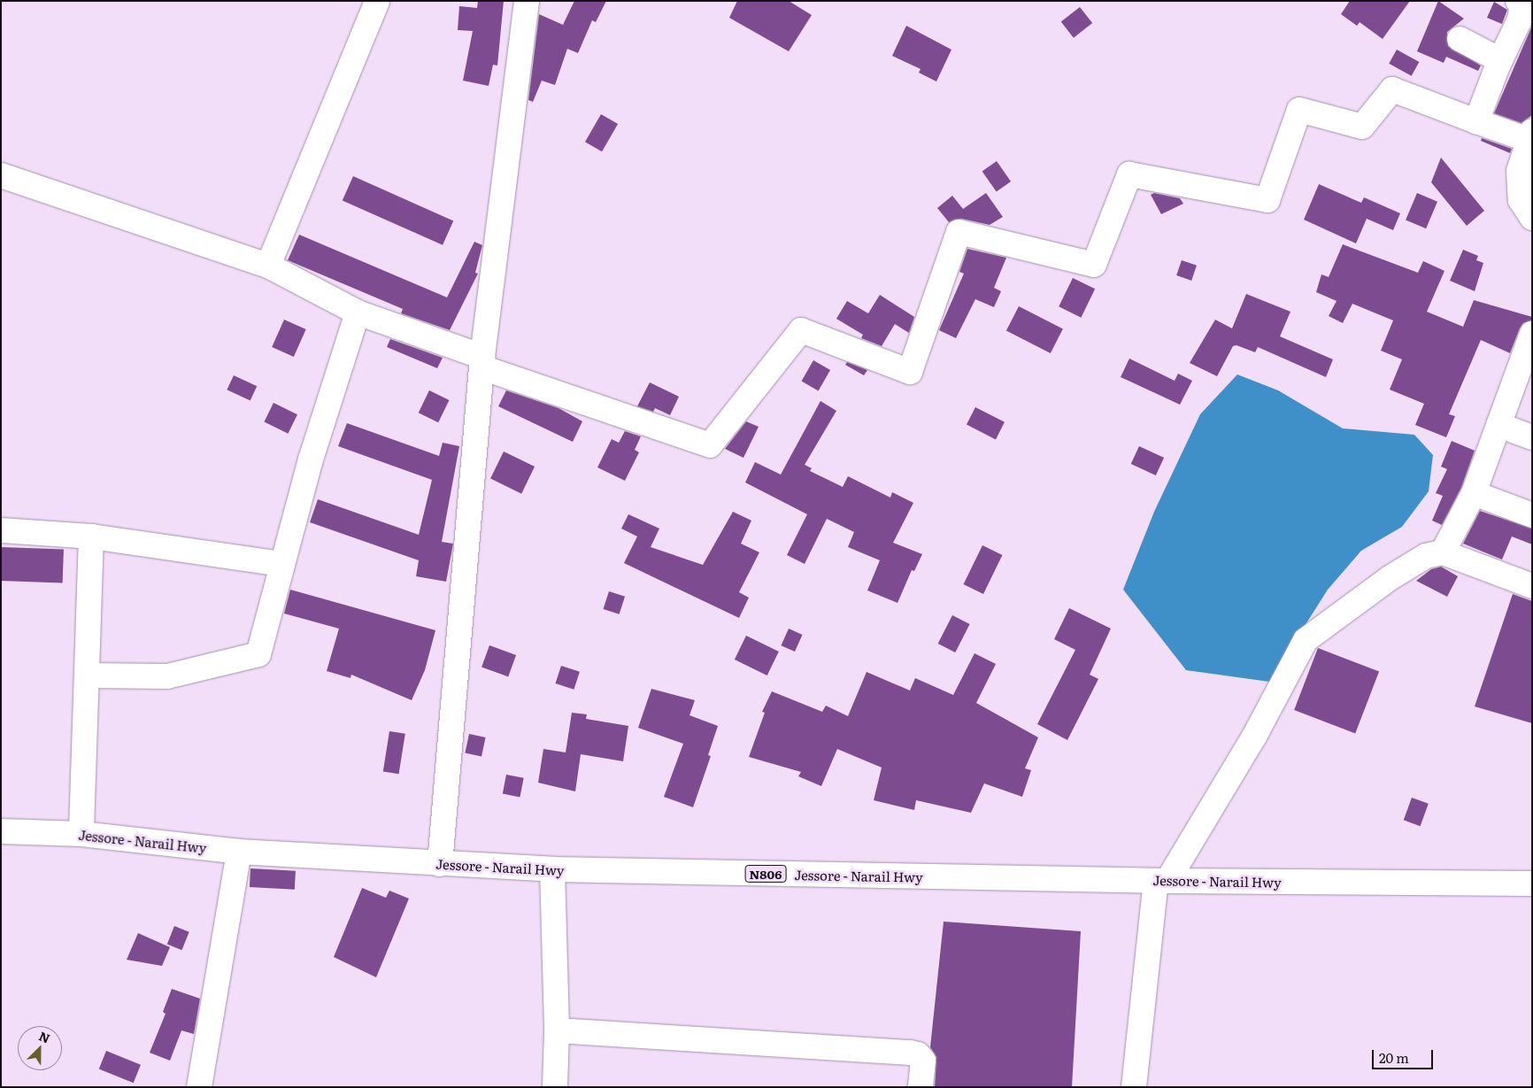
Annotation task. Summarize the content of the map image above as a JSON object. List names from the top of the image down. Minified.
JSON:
{"streets":{"main road":["Jessore - Narail Hwy","N806"]},"scale_bar":"20 m","north":"top right"}
